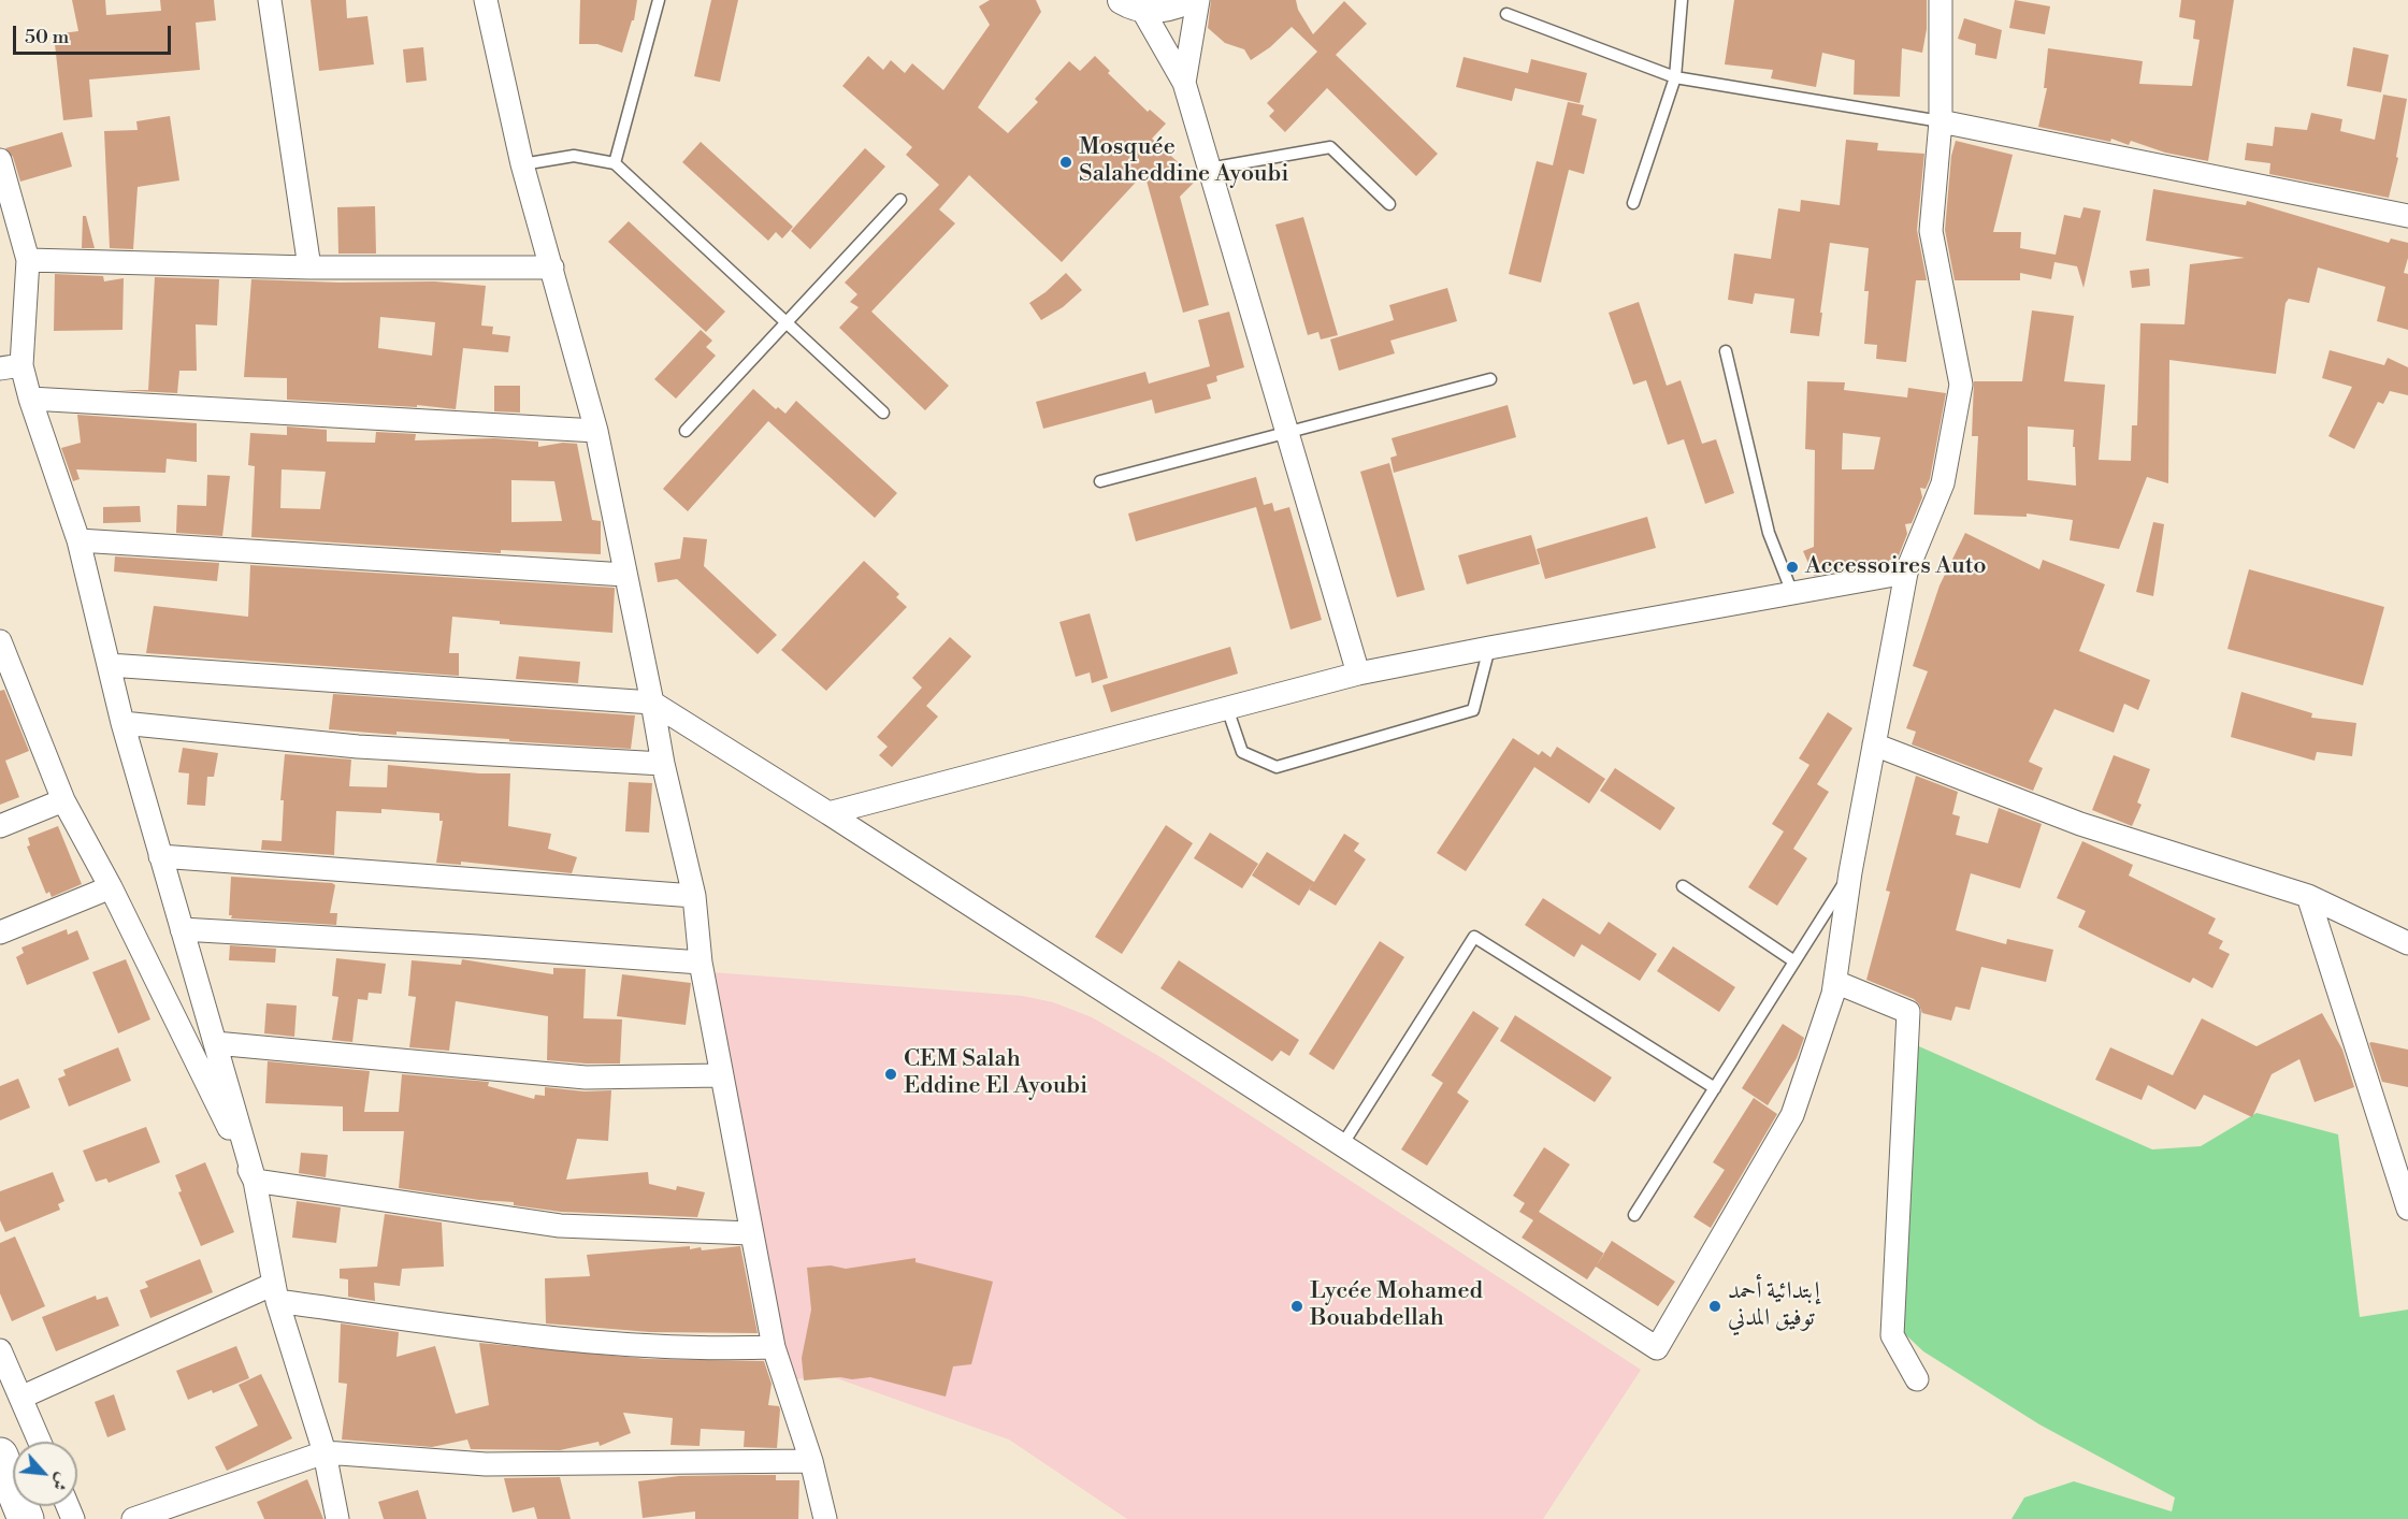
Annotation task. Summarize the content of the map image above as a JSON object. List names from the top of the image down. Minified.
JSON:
{"places":["Mosquée Salaheddine Ayoubi","Accessoires Auto","CEM Salah Eddine El Ayoubi","Lycée Mohamed Bouabdellah","إبتدائية أحمد توفيق المدني"],"scale_bar":"50 m","north":"bottom right"}
